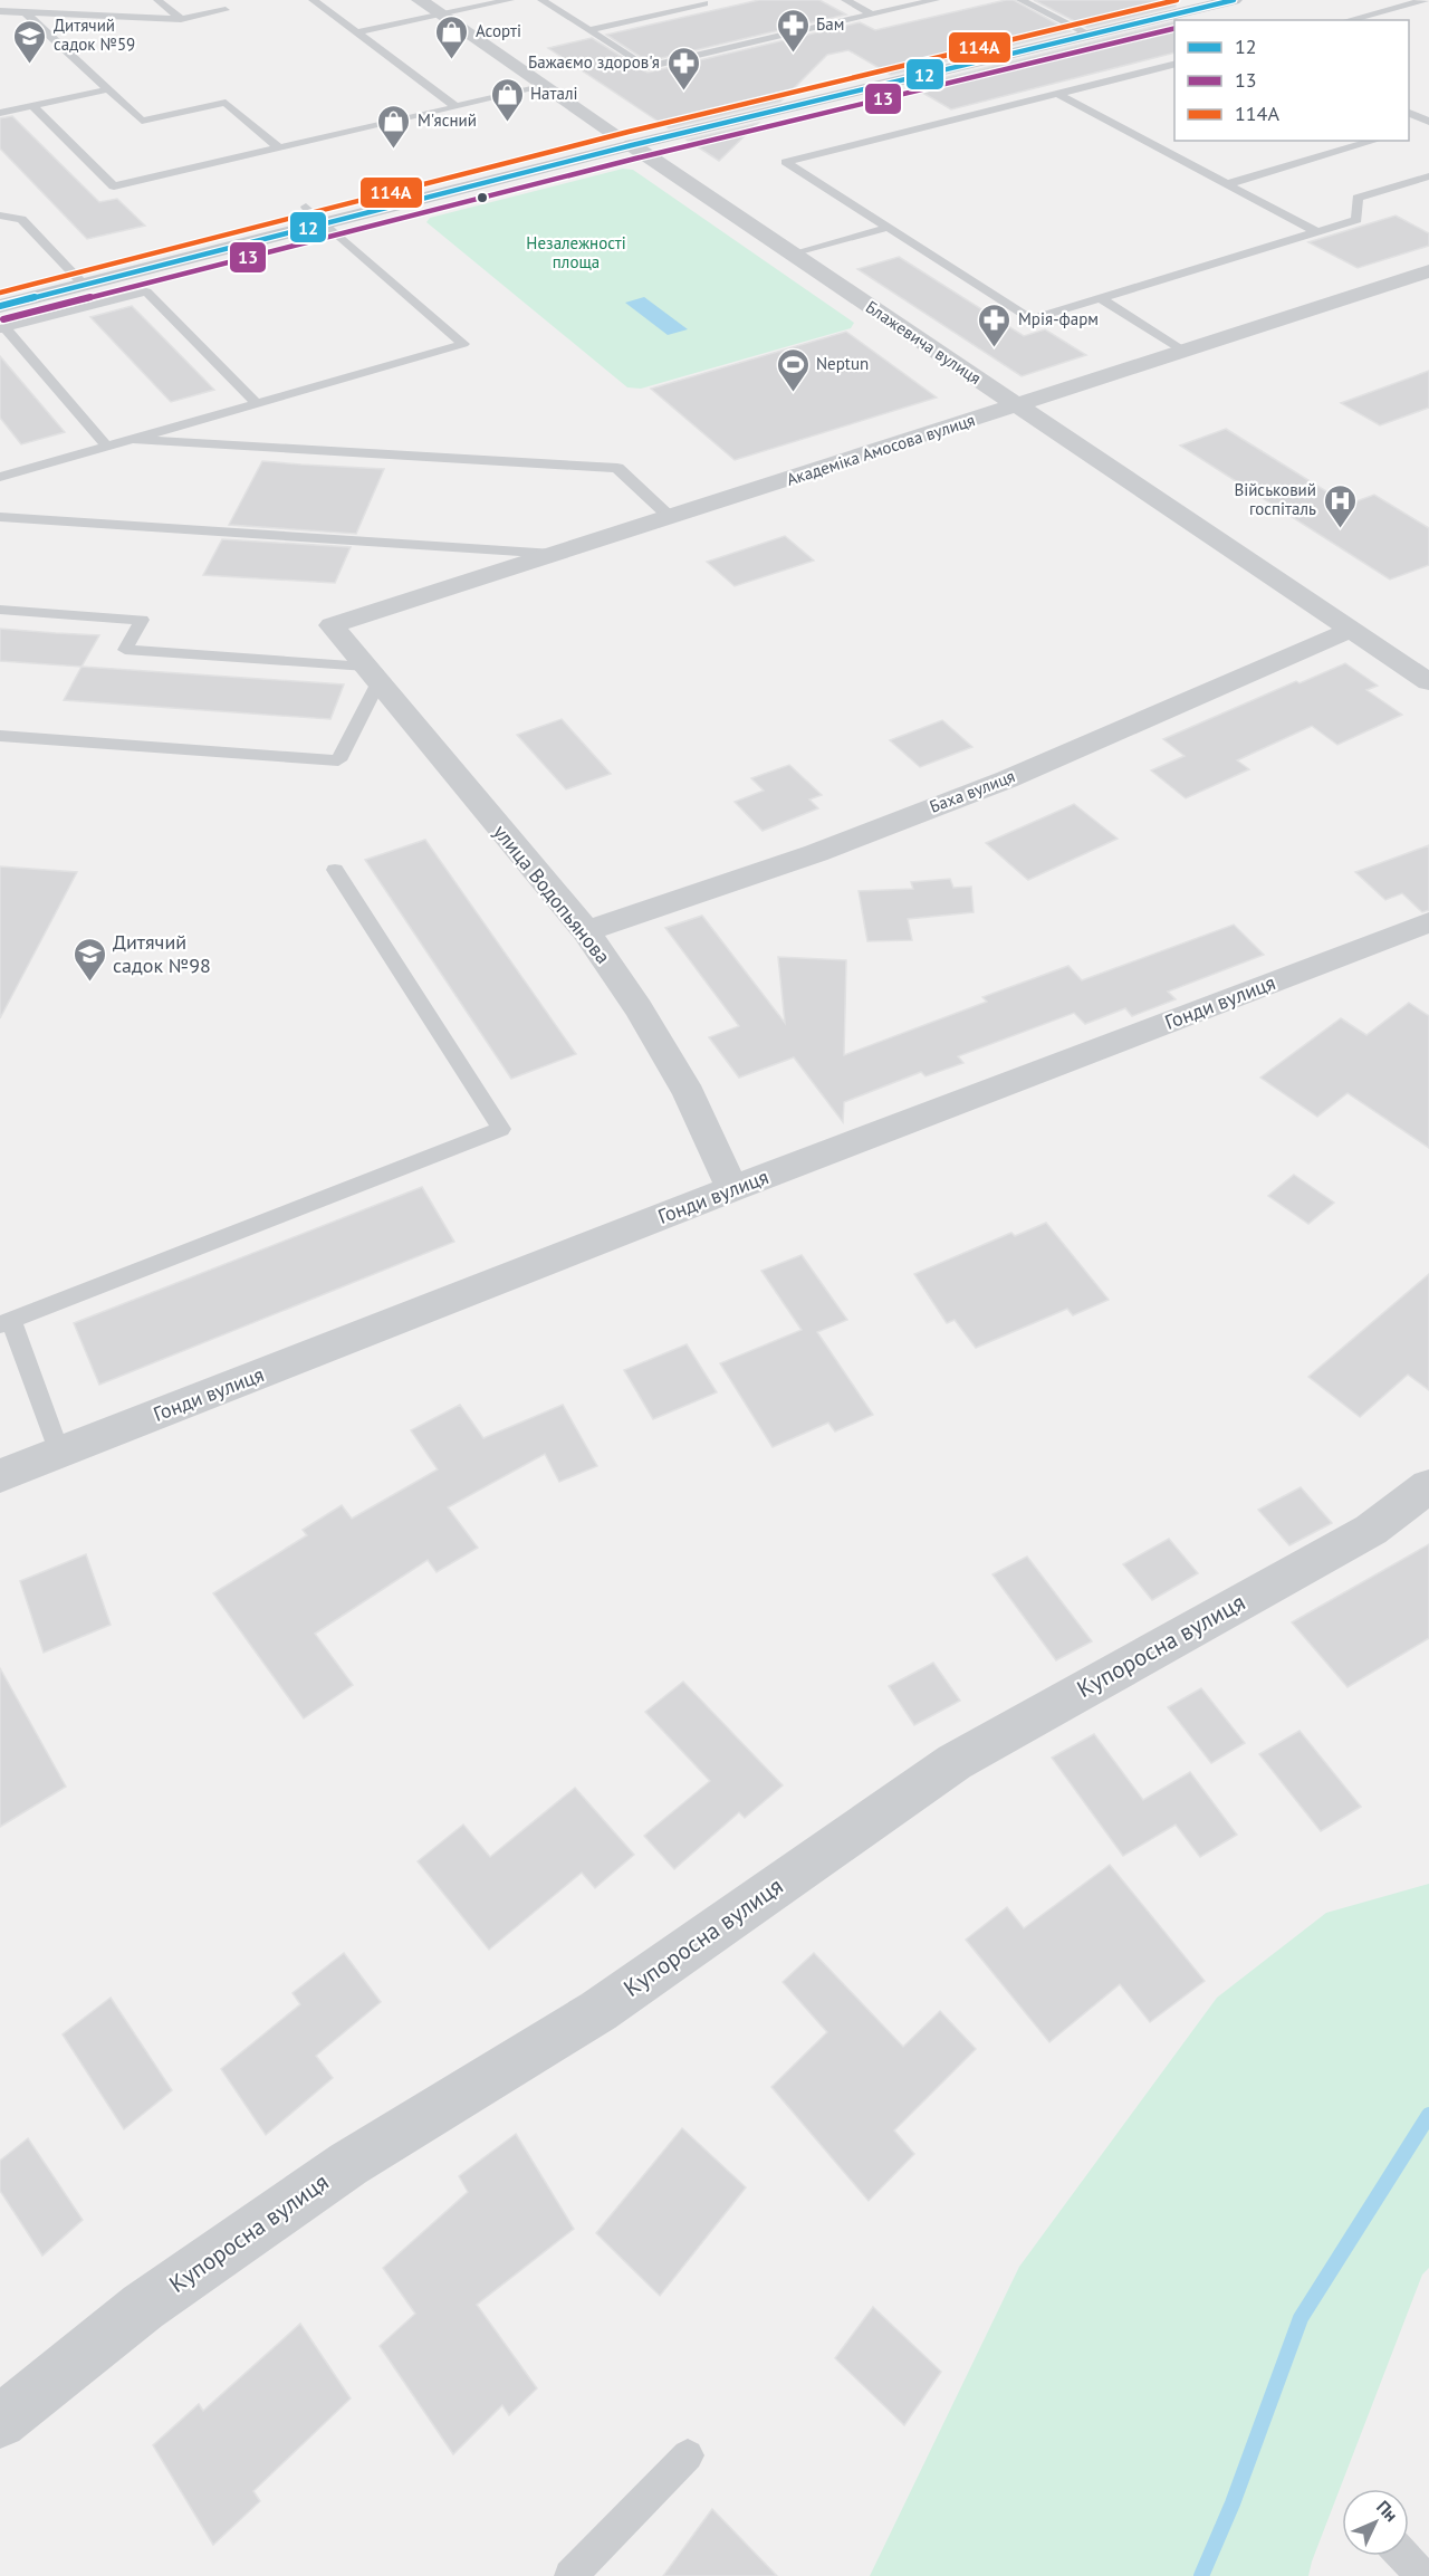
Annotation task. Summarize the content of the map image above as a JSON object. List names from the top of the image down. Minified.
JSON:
{"streets":{"main road":["Блажевича вулиця"],"street":["Академіка Амосова вулиця","Баха вулиця","улица Водопьянова","Гонди вулиця","Купоросна вулиця"]},"crossings":[["Блажевича вулиця","Академіка Амосова вулиця"],["Блажевича вулиця","Баха вулиця"],["Академіка Амосова вулиця","улица Водопьянова"],["Баха вулиця","улица Водопьянова"],["улица Водопьянова","Гонди вулиця"]],"parks":["Незалежності площа"],"places":{"pharmacy":["Бам","Бажаємо здоров'я","Мрія-фарм"],"shop":["Асорті","Наталі","М'ясний"],"school or university":["Дитячий садок №59","Дитячий садок №98"],"sports":["Neptun"],"hospital":["Військовий госпіталь"]},"lines":["transit line 12","transit line 114А","transit line 13"],"legend":["12","13","114А"],"north":"top right"}
